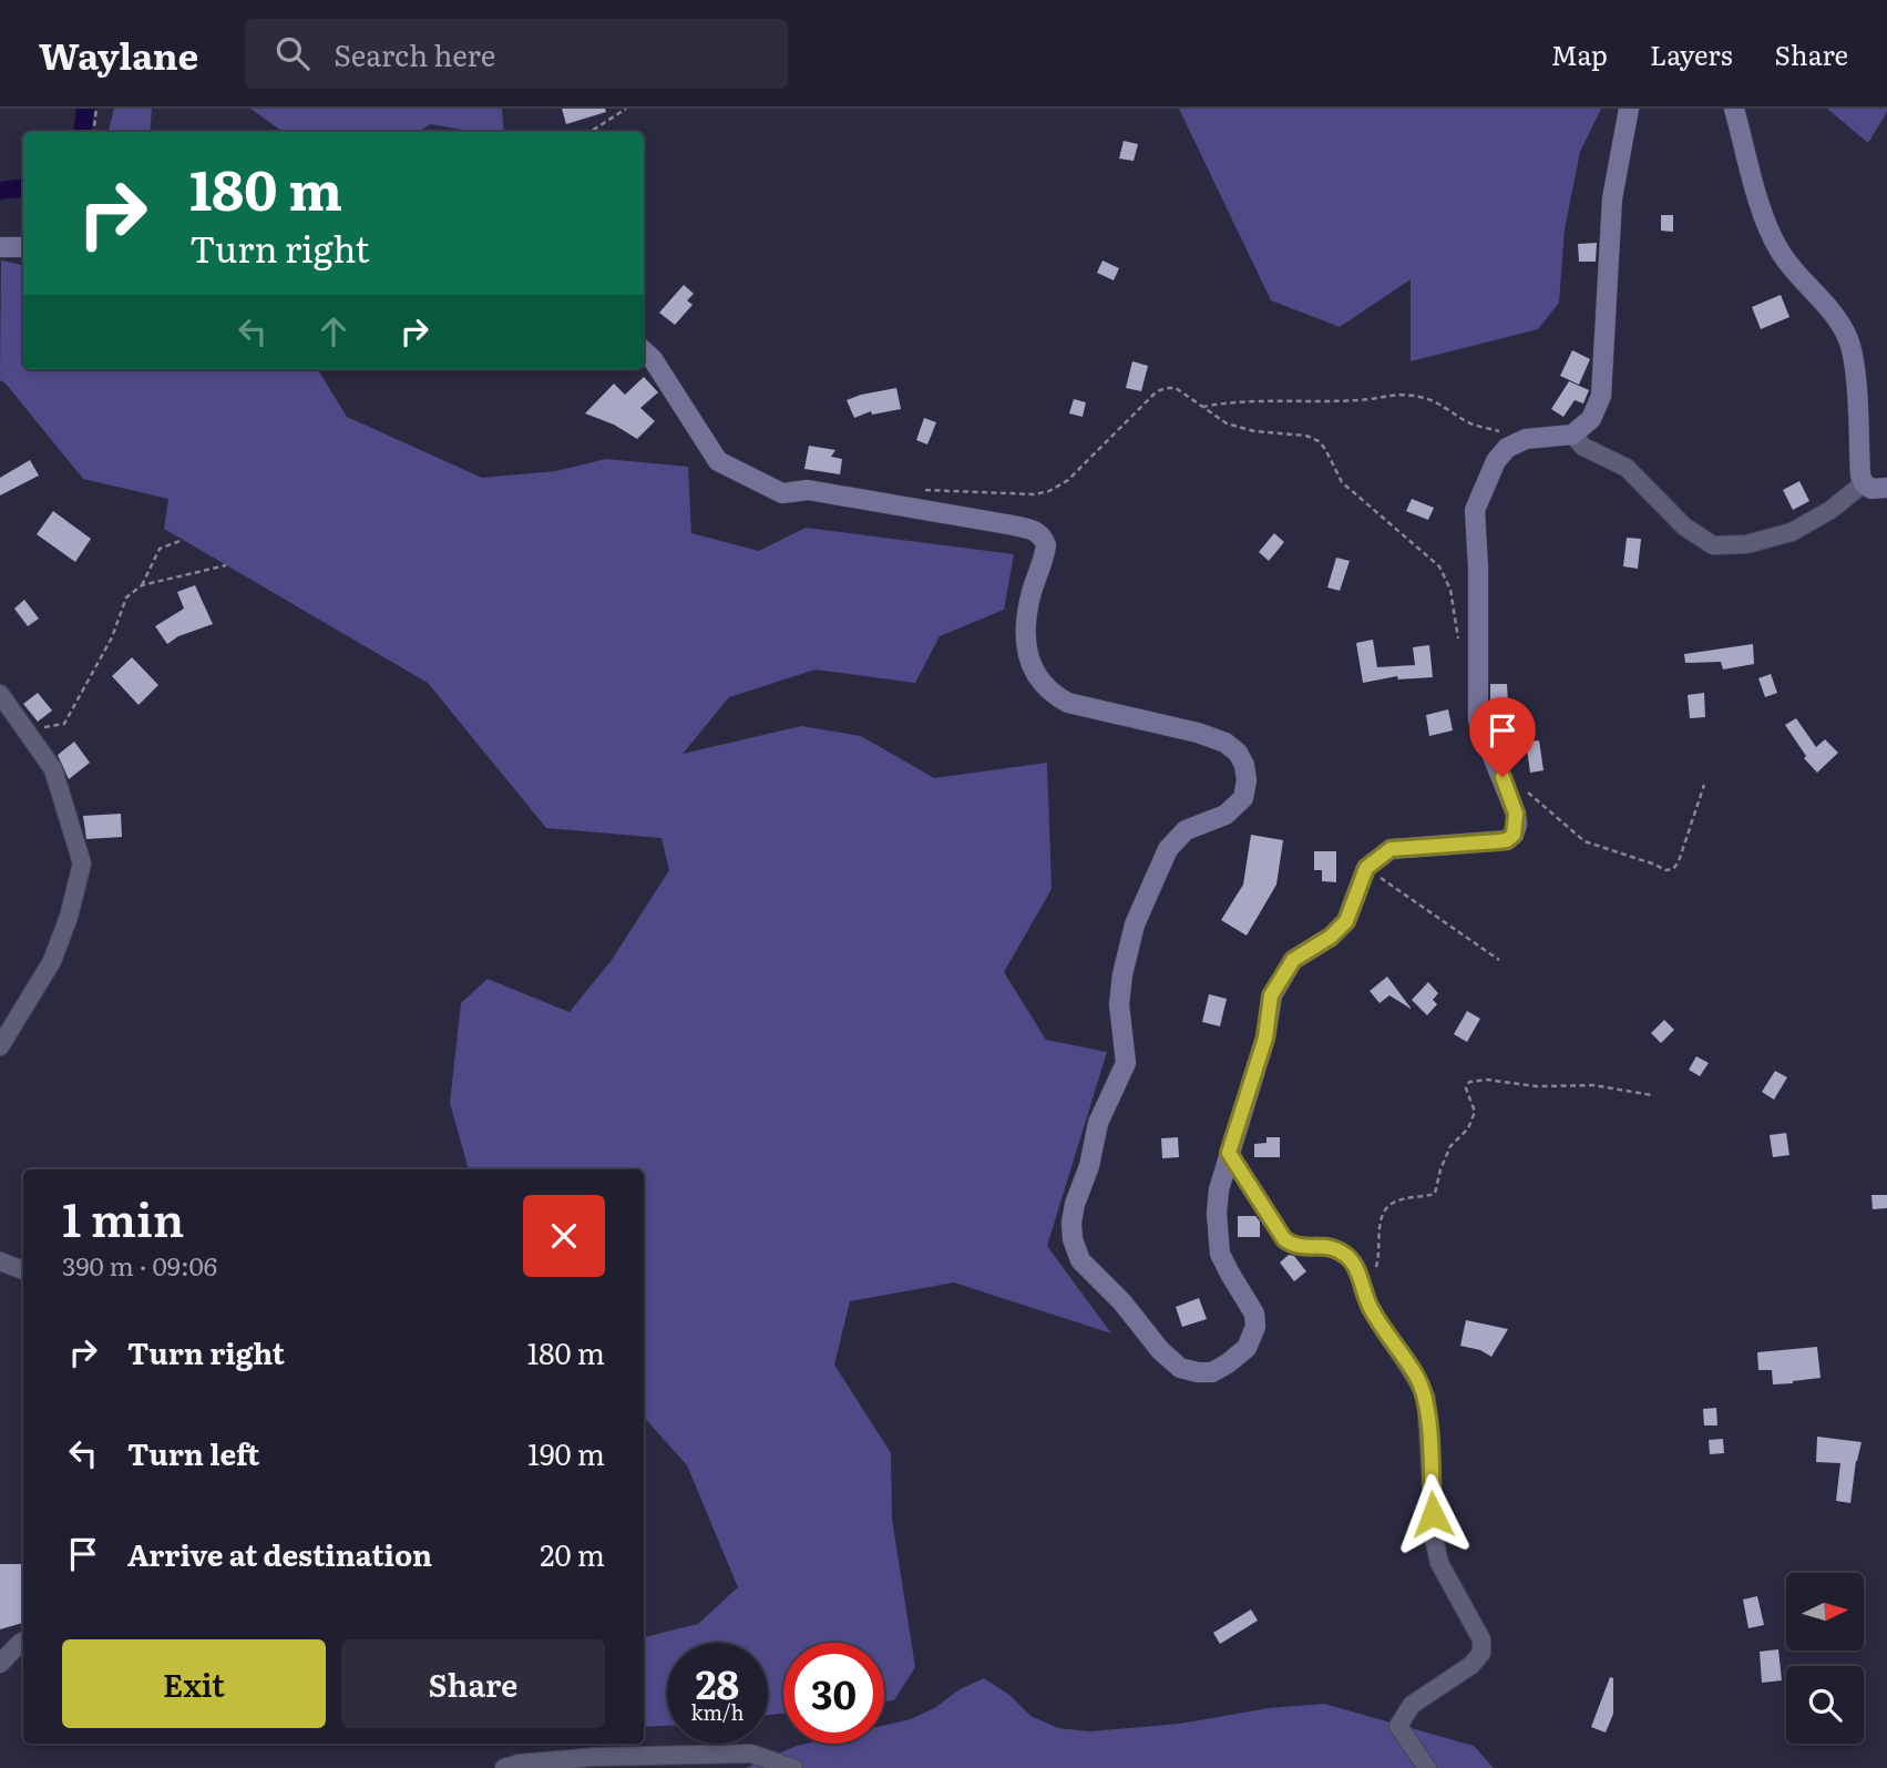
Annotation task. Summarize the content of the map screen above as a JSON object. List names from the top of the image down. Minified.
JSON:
{"north":"right","page":{"header":"Waylane","search":"Search here","nav":["Map","Layers","Share"],"turn":["180 m","Turn right"],"heading":["1 min","390 m · 09:06"],"list":[{"name":"Turn right","value":"180 m"},{"name":"Turn left","value":"190 m"},{"name":"Arrive at destination","value":"20 m"}],"buttons":["Exit","Share"],"speed":"28 km/h","limit":"30"}}
